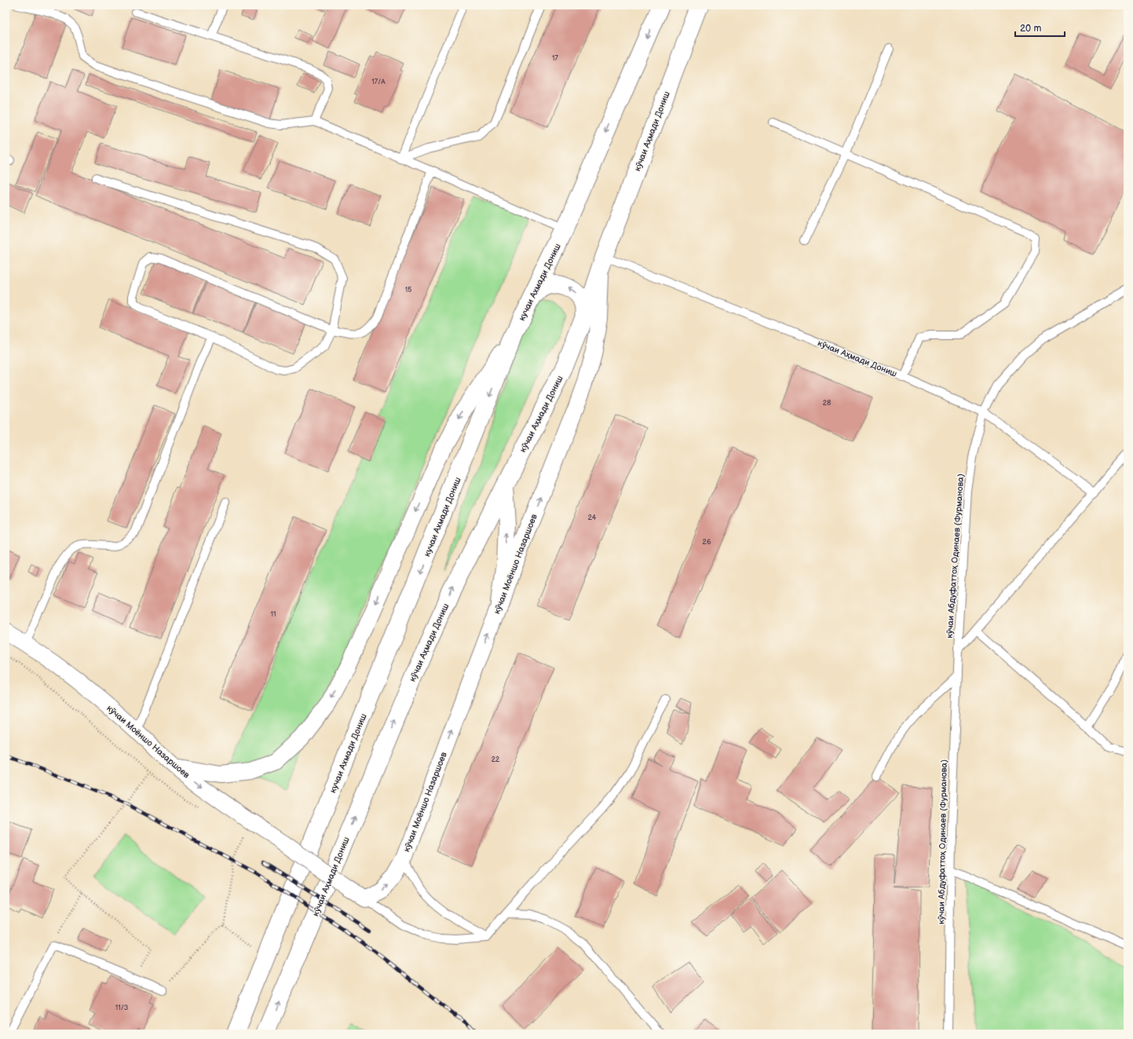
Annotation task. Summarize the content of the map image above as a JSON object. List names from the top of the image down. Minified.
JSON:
{"streets":{"street":["кӯчаи Аҳмади Дониш","кучаи Ахмади Дониш","кӯчаи Моёншо Назаршоев"],"lane":["кӯчаи Абдуфаттоҳ Одинаев (Фурманова)"]},"crossings":[["кӯчаи Аҳмади Дониш","кӯчаи Абдуфаттоҳ Одинаев (Фурманова)"],["кӯчаи Аҳмади Дониш","кӯчаи Моёншо Назаршоев"]],"one_way":["кӯчаи Аҳмади Дониш","кучаи Ахмади Дониш"],"house_numbers":["17","17/A","15","28","24","26","11","22","11/3"],"scale_bar":"20 m"}
